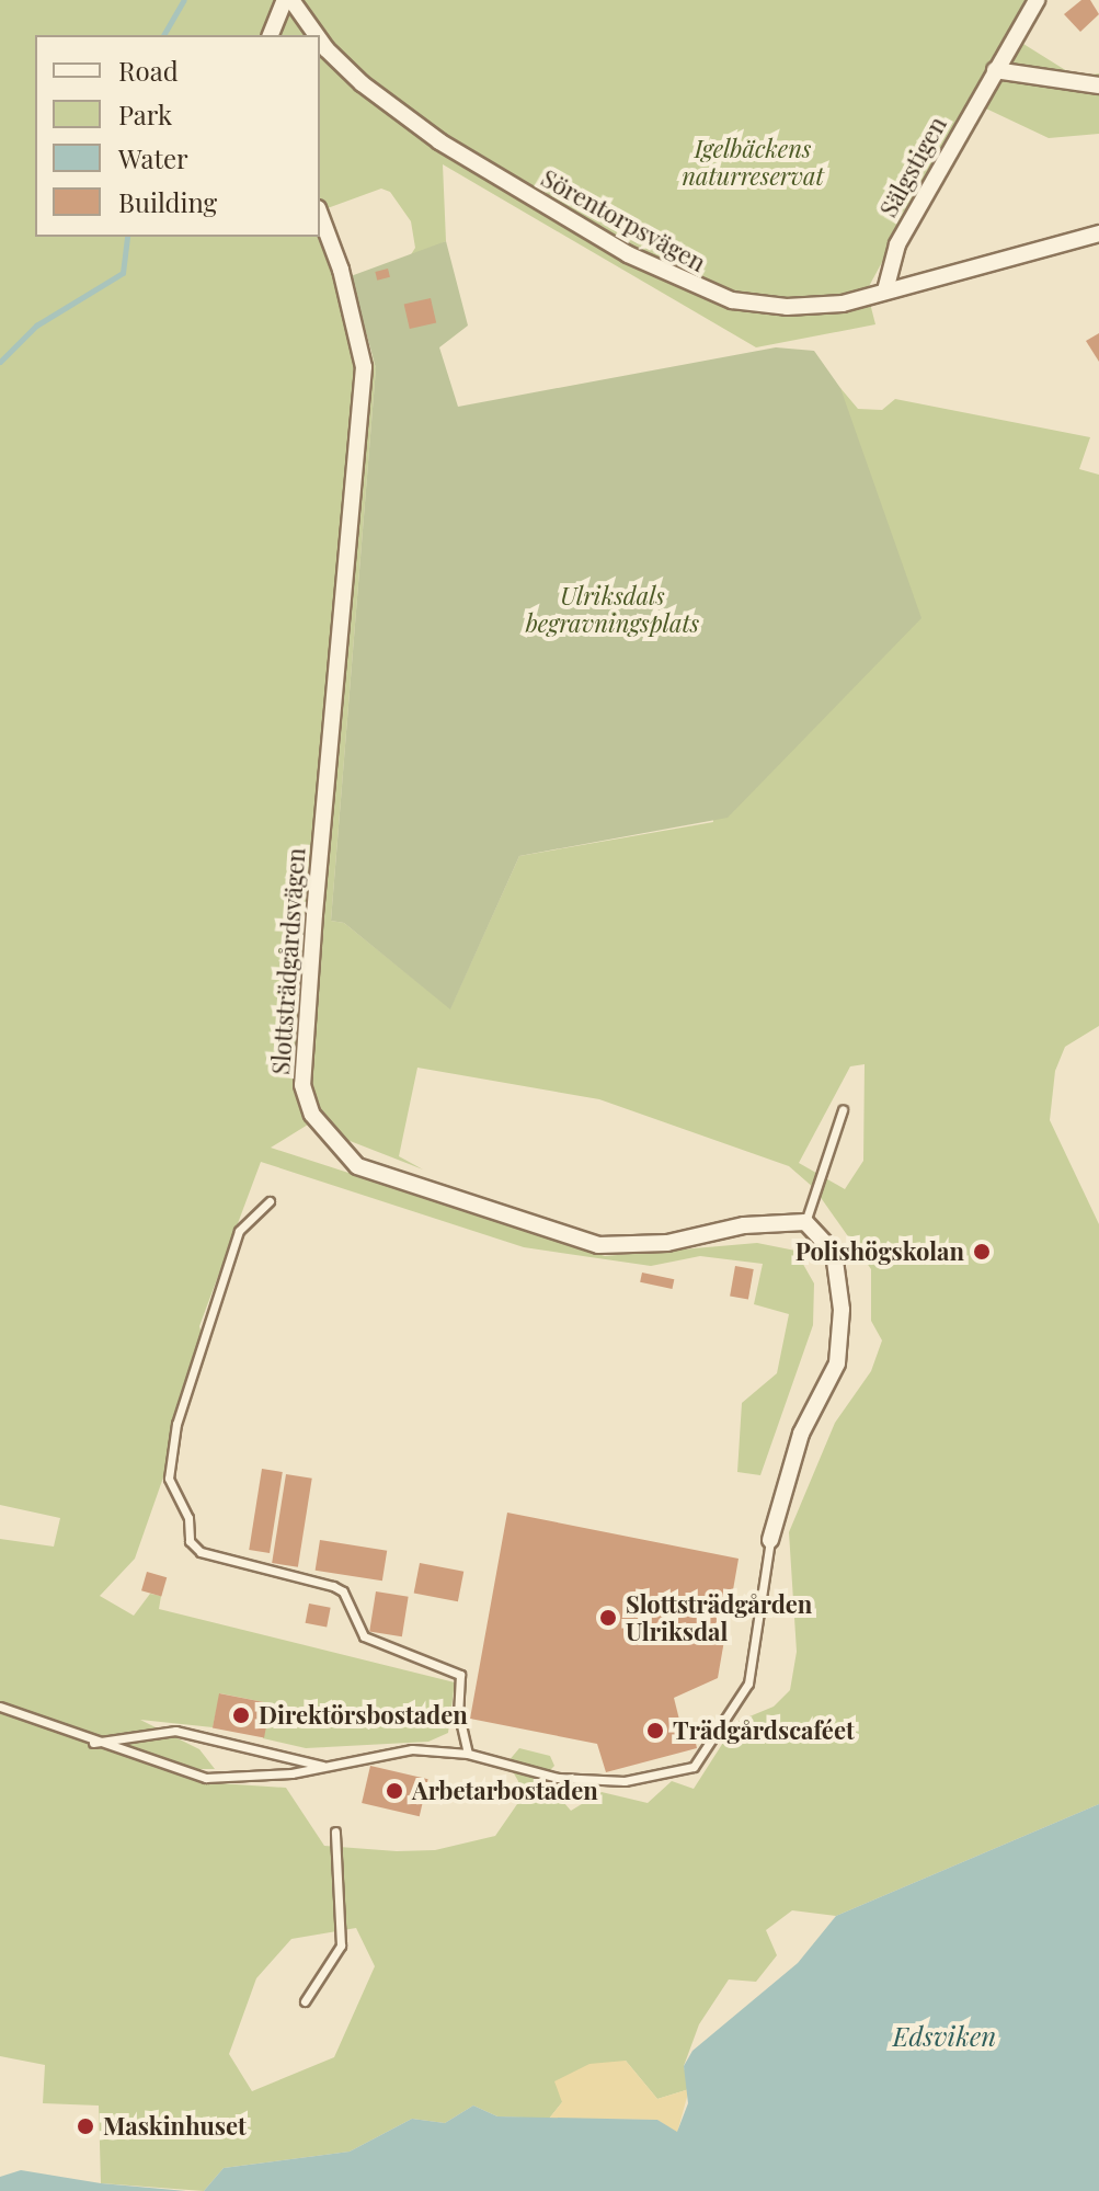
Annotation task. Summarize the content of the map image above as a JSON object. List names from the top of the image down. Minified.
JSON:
{"streets":{"street":["Sälgstigen","Sörentorpsvägen","Slottsträdgårdsvägen"]},"crossings":[["Sälgstigen","Sörentorpsvägen"]],"water":["Edsviken"],"parks":["Igelbäckens naturreservat","Ulriksdals begravningsplats"],"places":["Polishögskolan","Slottsträdgården Ulriksdal","Direktörsbostaden","Trädgårdscaféet","Arbetarbostaden","Maskinhuset"],"legend":["Road","Park","Water","Building"]}
